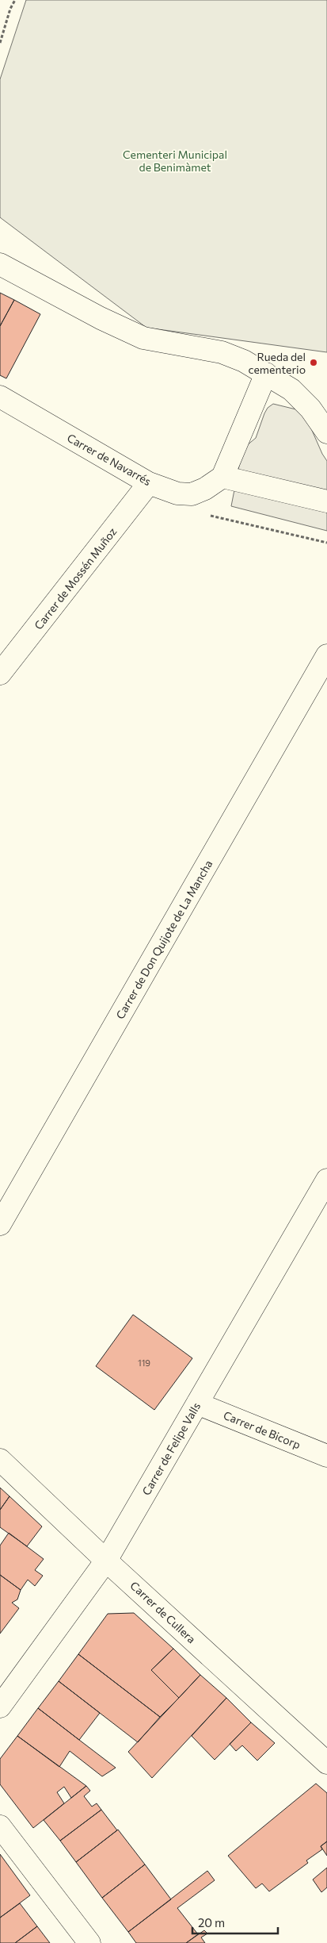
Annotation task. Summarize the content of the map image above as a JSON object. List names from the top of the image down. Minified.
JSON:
{"streets":{"street":["Carrer de Navarrés","Carrer de Mossén Muñoz","Carrer de Don Quijote de La Mancha","Carrer de Bicorp","Carrer de Felipe Valls","Carrer de Cullera"]},"crossings":[["Carrer de Navarrés","Carrer de Mossén Muñoz"],["Carrer de Bicorp","Carrer de Felipe Valls"],["Carrer de Felipe Valls","Carrer de Cullera"]],"parks":["Cementeri Municipal de Benimàmet"],"places":["Rueda del cementerio"],"house_numbers":["119"],"scale_bar":"20 m"}
